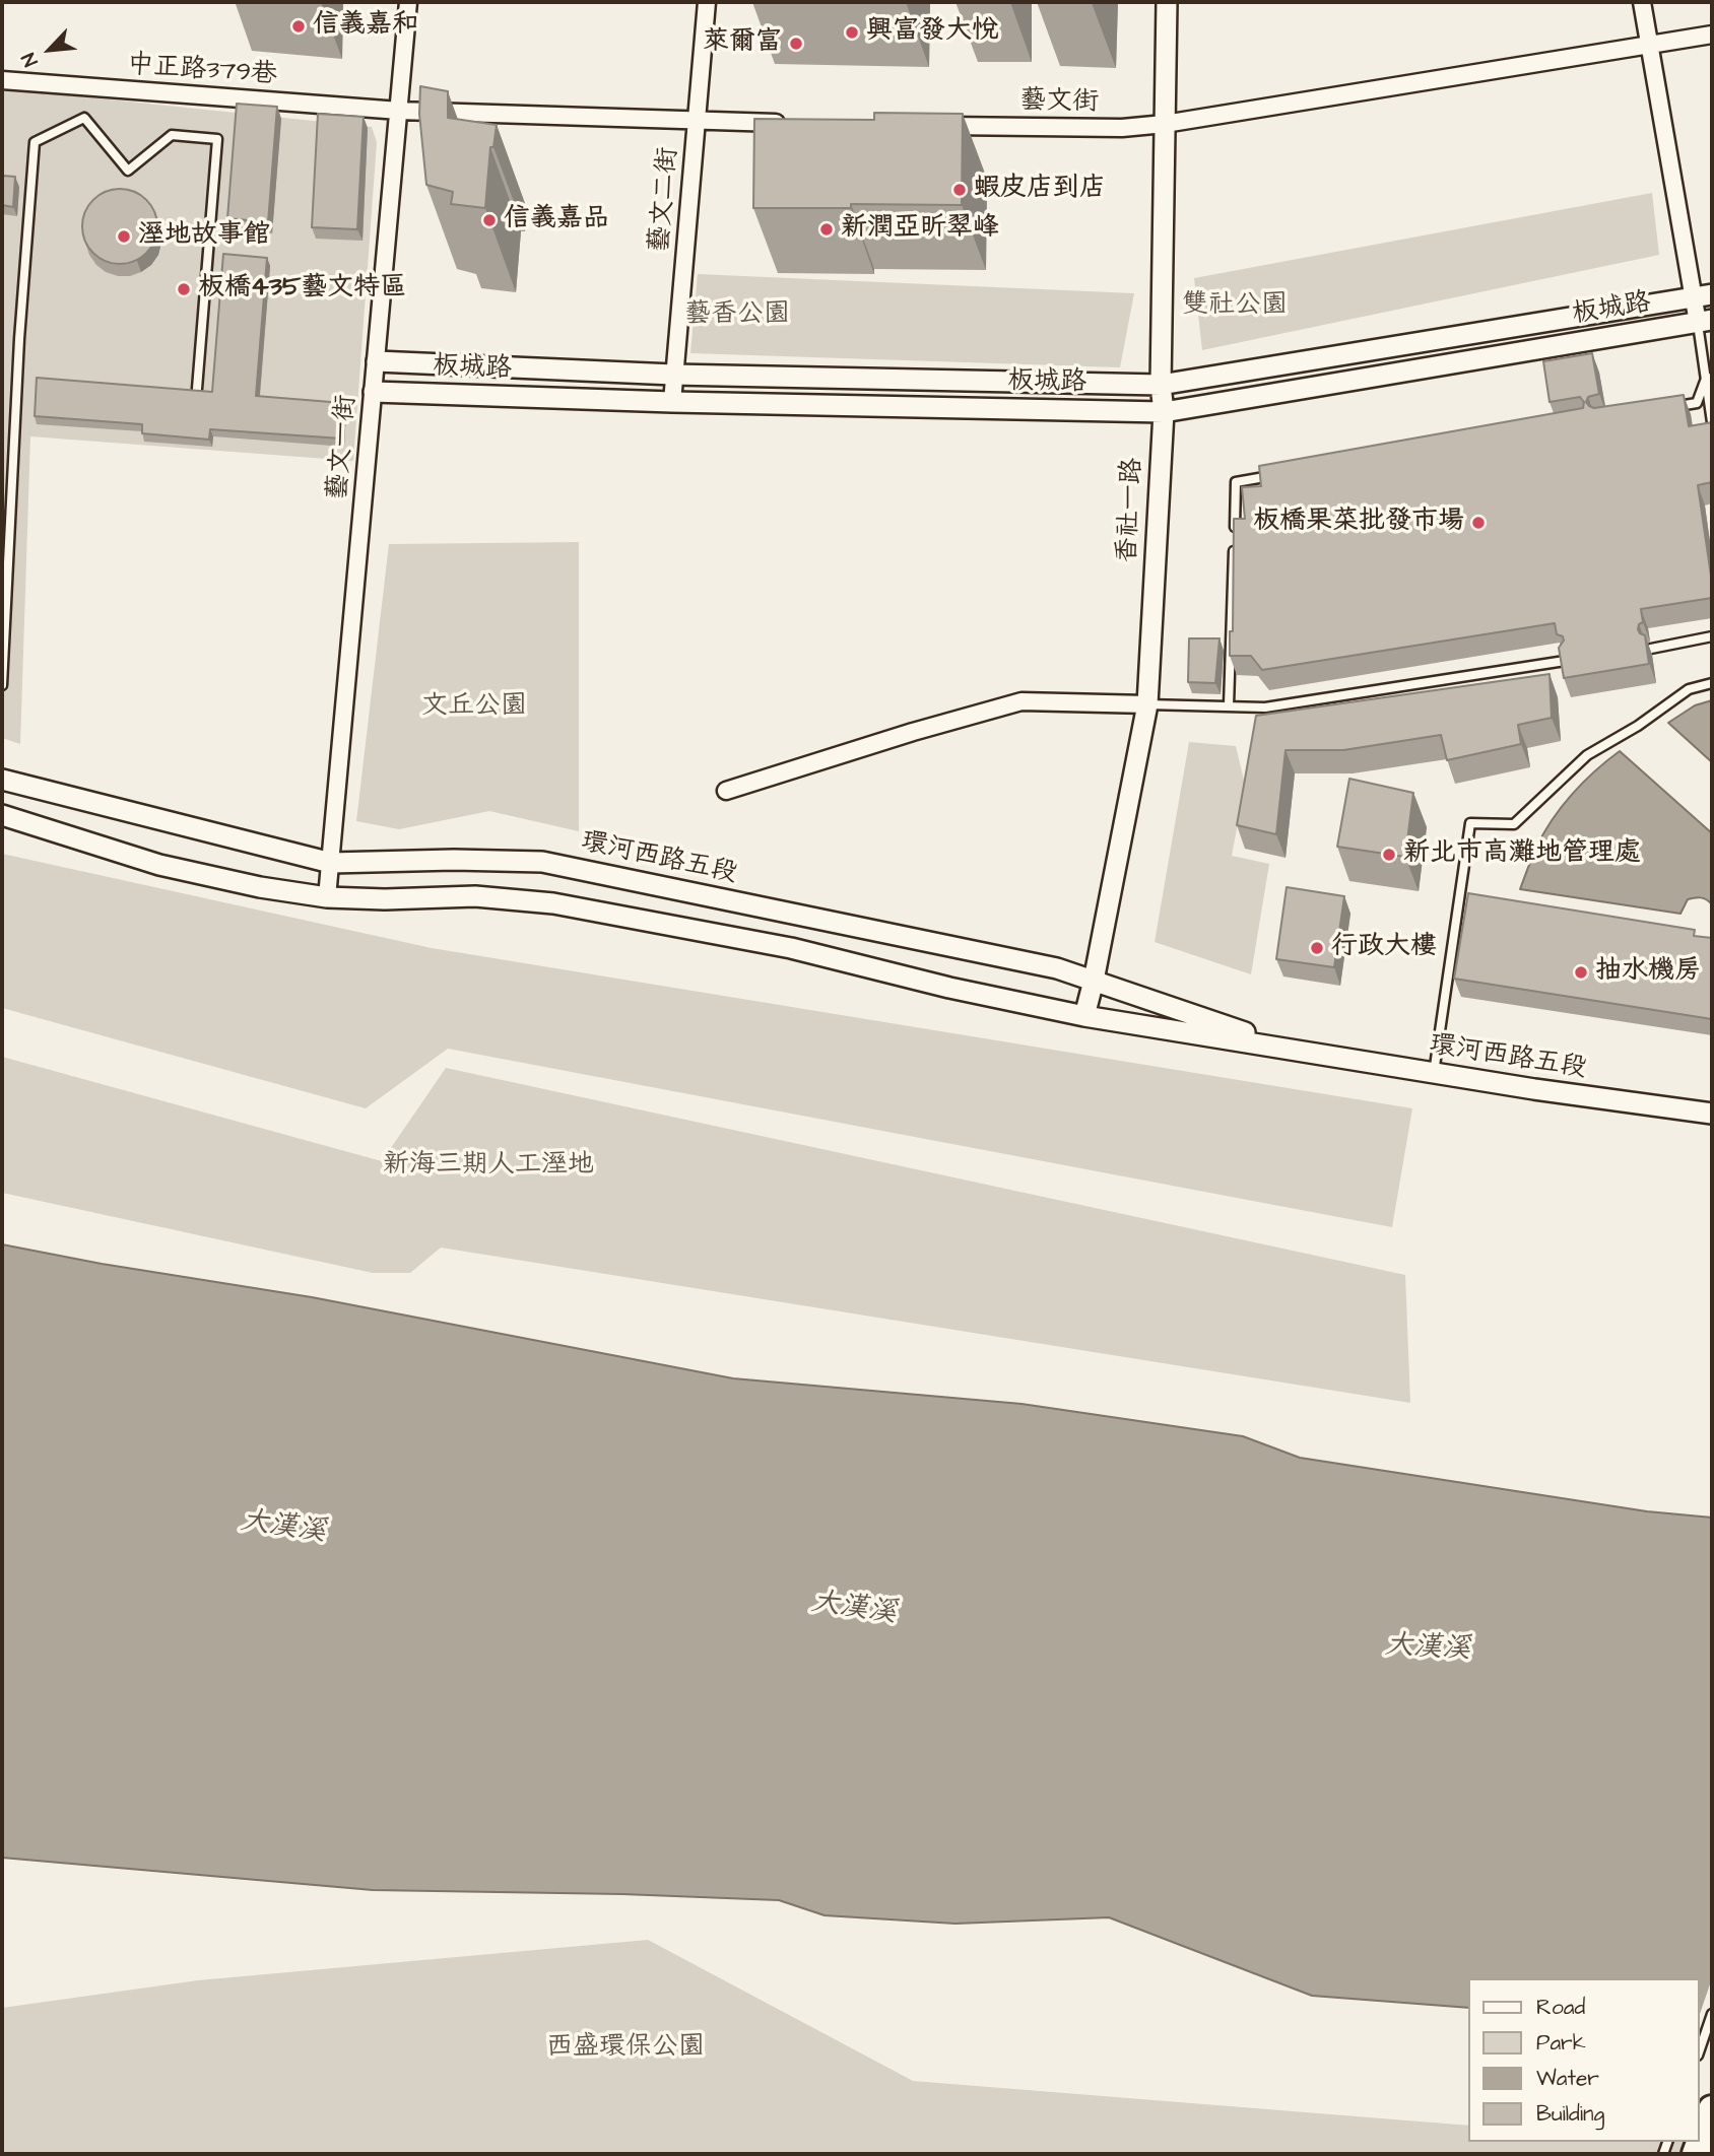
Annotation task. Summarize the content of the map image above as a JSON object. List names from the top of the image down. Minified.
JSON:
{"streets":{"street":["中正路379巷","藝文街","藝文二街","板城路","藝文一街","香社一路","環河西路五段"]},"crossings":[["中正路379巷","藝文一街"],["藝文街","香社一路"],["藝文二街","板城路"],["板城路","藝文一街"],["板城路","香社一路"],["藝文一街","環河西路五段"],["香社一路","環河西路五段"]],"water":["大漢溪"],"parks":["雙社公園","藝香公園","文丘公園","新海三期人工溼地","西盛環保公園"],"places":["信義嘉和","興富發大悦","萊爾富","蝦皮店到店","信義嘉品","新潤亞昕翠峰","溼地故事館","板橋435藝文特區","板橋果菜批發市場","新北市高灘地管理處","行政大樓","抽水機房"],"legend":["Road","Park","Water","Building"],"north":"bottom left"}
